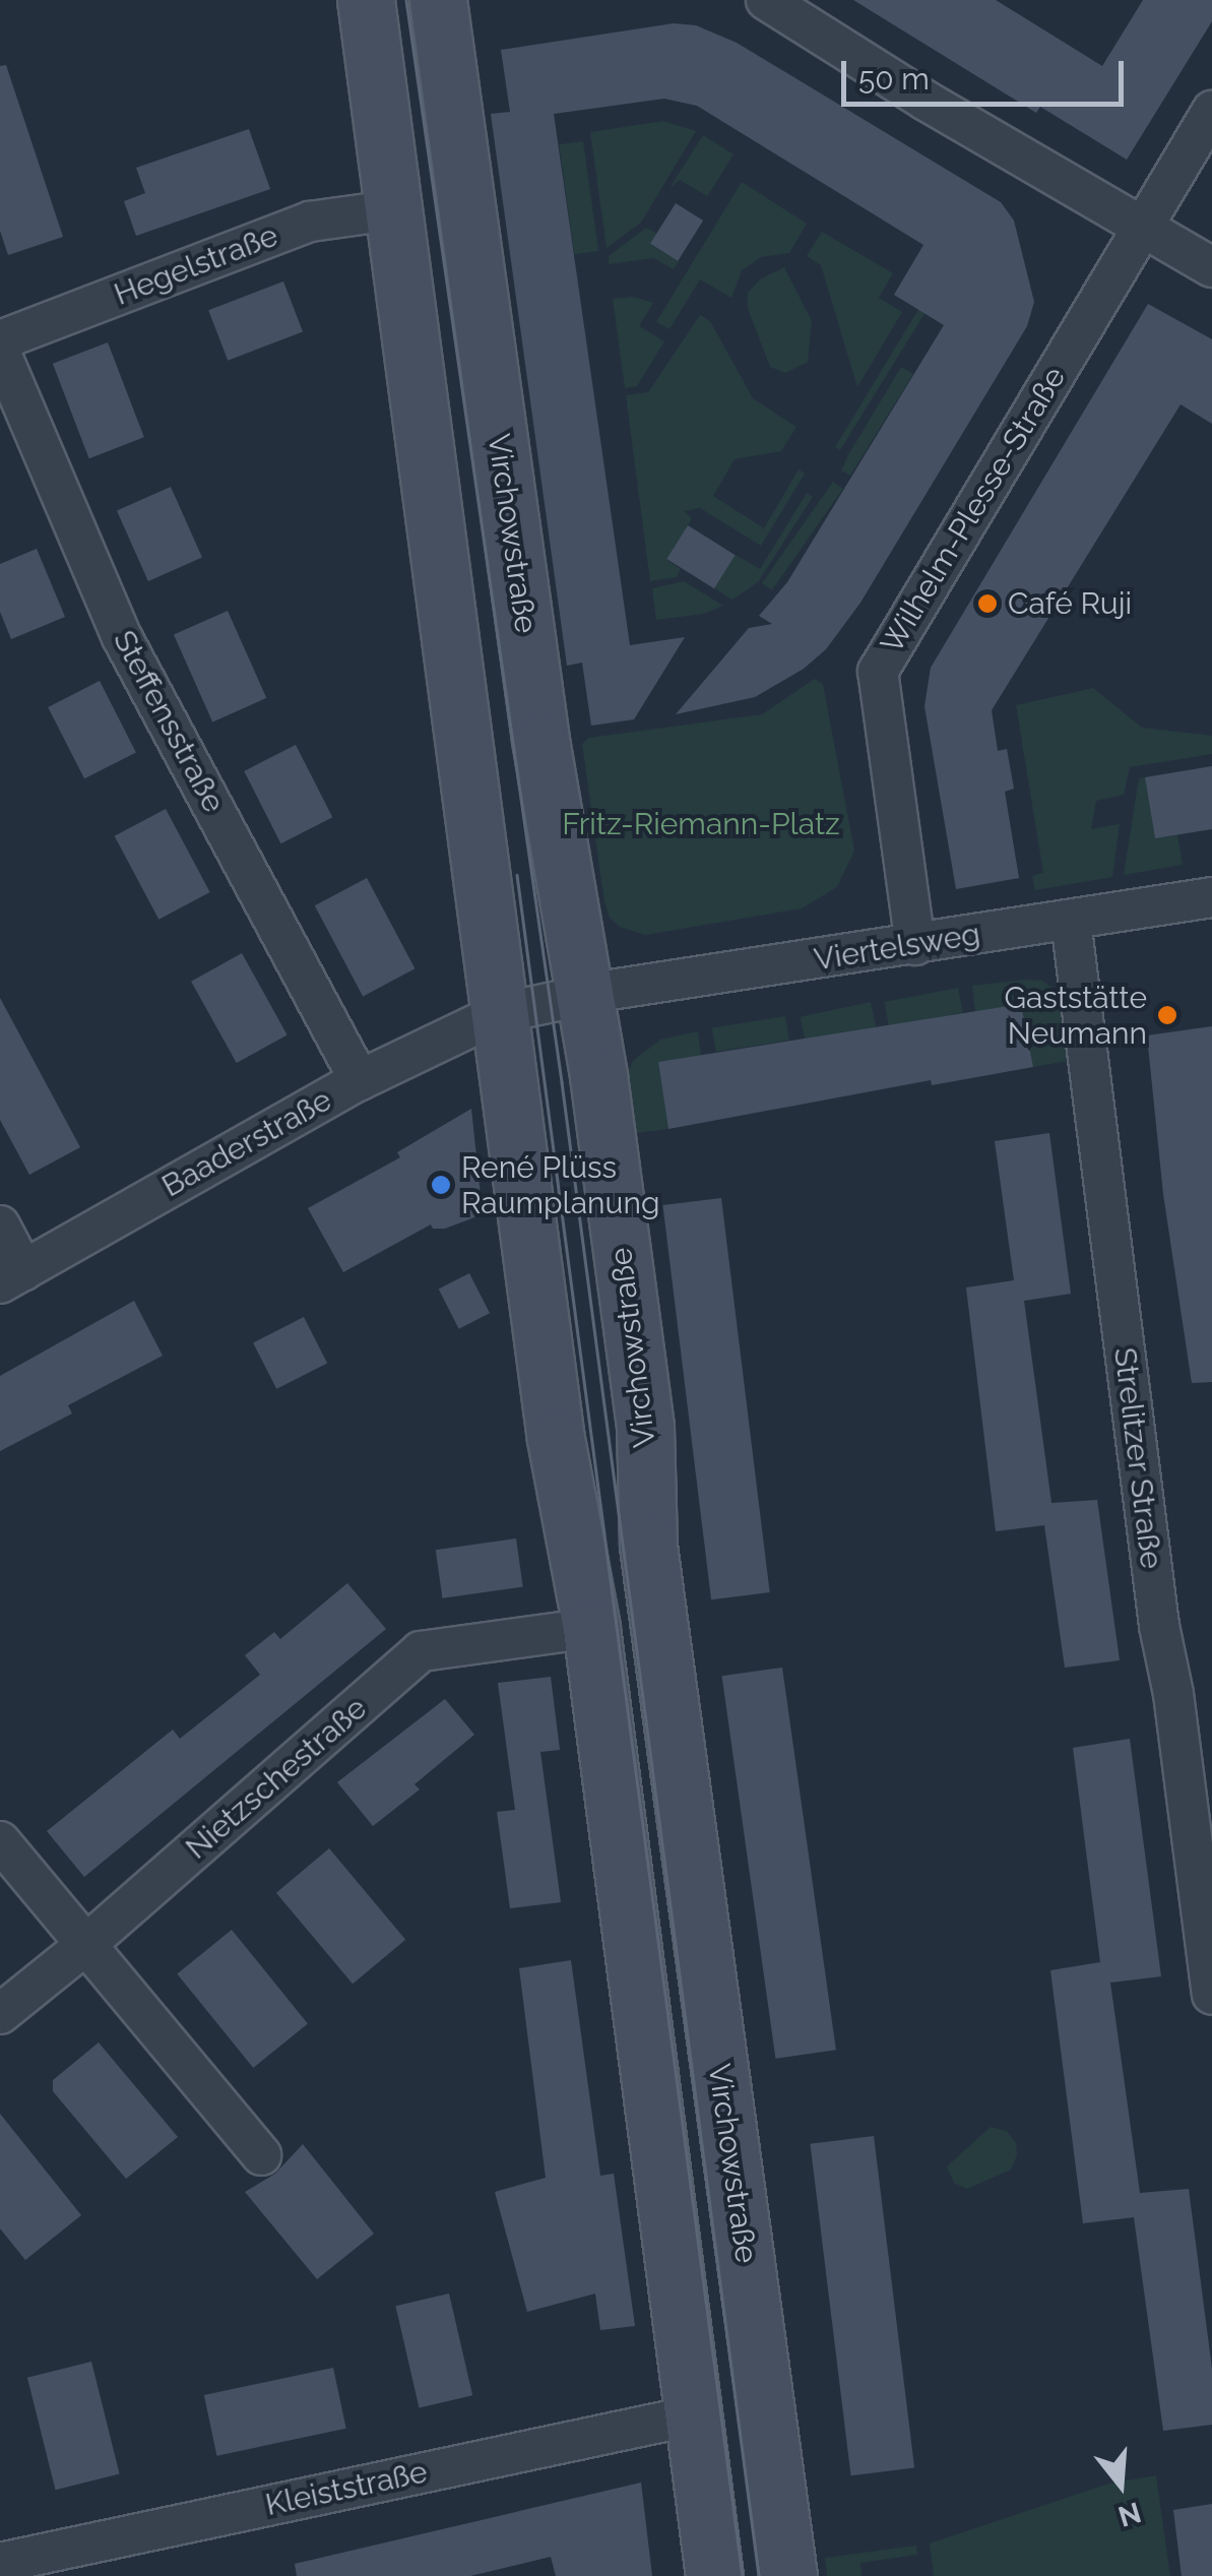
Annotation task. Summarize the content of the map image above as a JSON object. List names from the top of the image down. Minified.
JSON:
{"streets":{"main road":["Virchowstraße"],"street":["Hegelstraße","Wilhelm-Plesse-Straße","Steffensstraße","Viertelsweg","Baaderstraße","Strelitzer Straße","Nietzschestraße","Kleiststraße"]},"crossings":[["Wilhelm-Plesse-Straße","Viertelsweg"],["Virchowstraße","Viertelsweg"],["Steffensstraße","Baaderstraße"],["Viertelsweg","Baaderstraße"],["Viertelsweg","Strelitzer Straße"]],"parks":["Fritz-Riemann-Platz"],"places":["Café Ruji","Gaststätte Neumann","René Plüss Raumplanung"],"scale_bar":"50 m","north":"bottom"}
